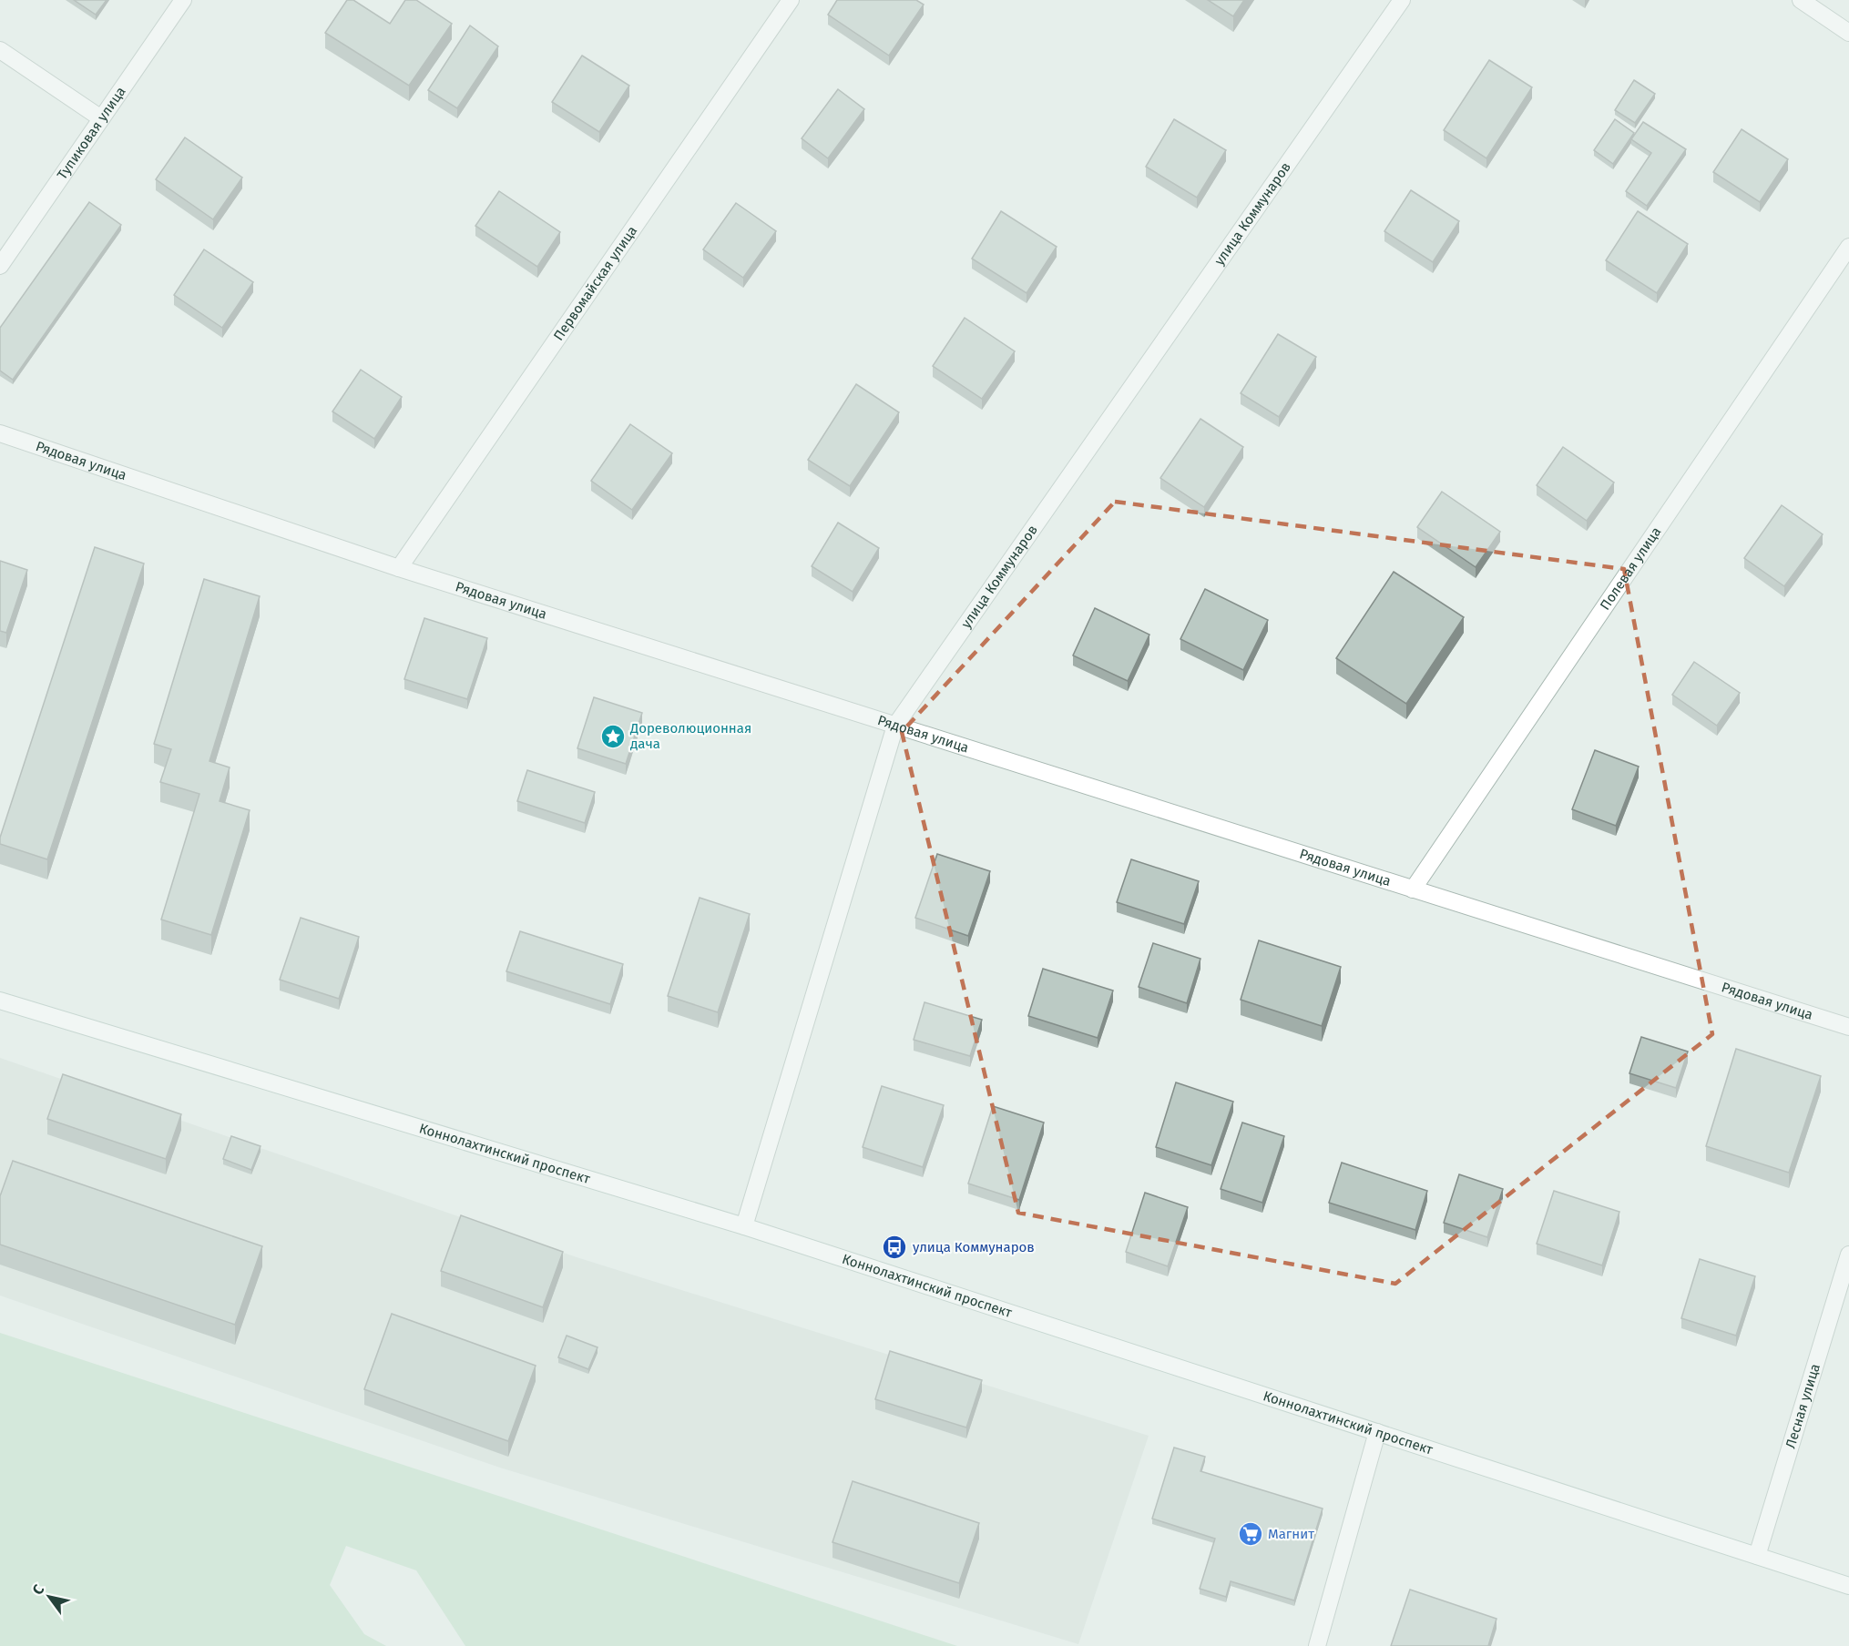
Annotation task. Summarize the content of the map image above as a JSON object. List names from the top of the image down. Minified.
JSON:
{"streets":{"street":["Тупиковая улица","улица Коммунаров","Первомайская улица","Рядовая улица","Полевая улица","Коннолахтинский проспект","Лесная улица"]},"crossings":[["улица Коммунаров","Рядовая улица"],["улица Коммунаров","Коннолахтинский проспект"],["Первомайская улица","Рядовая улица"],["Рядовая улица","Полевая улица"],["Коннолахтинский проспект","Лесная улица"]],"places":{"place":["Дореволюционная дача"],"bus stop":["улица Коммунаров"],"supermarket":["Магнит"]},"north":"top left"}
